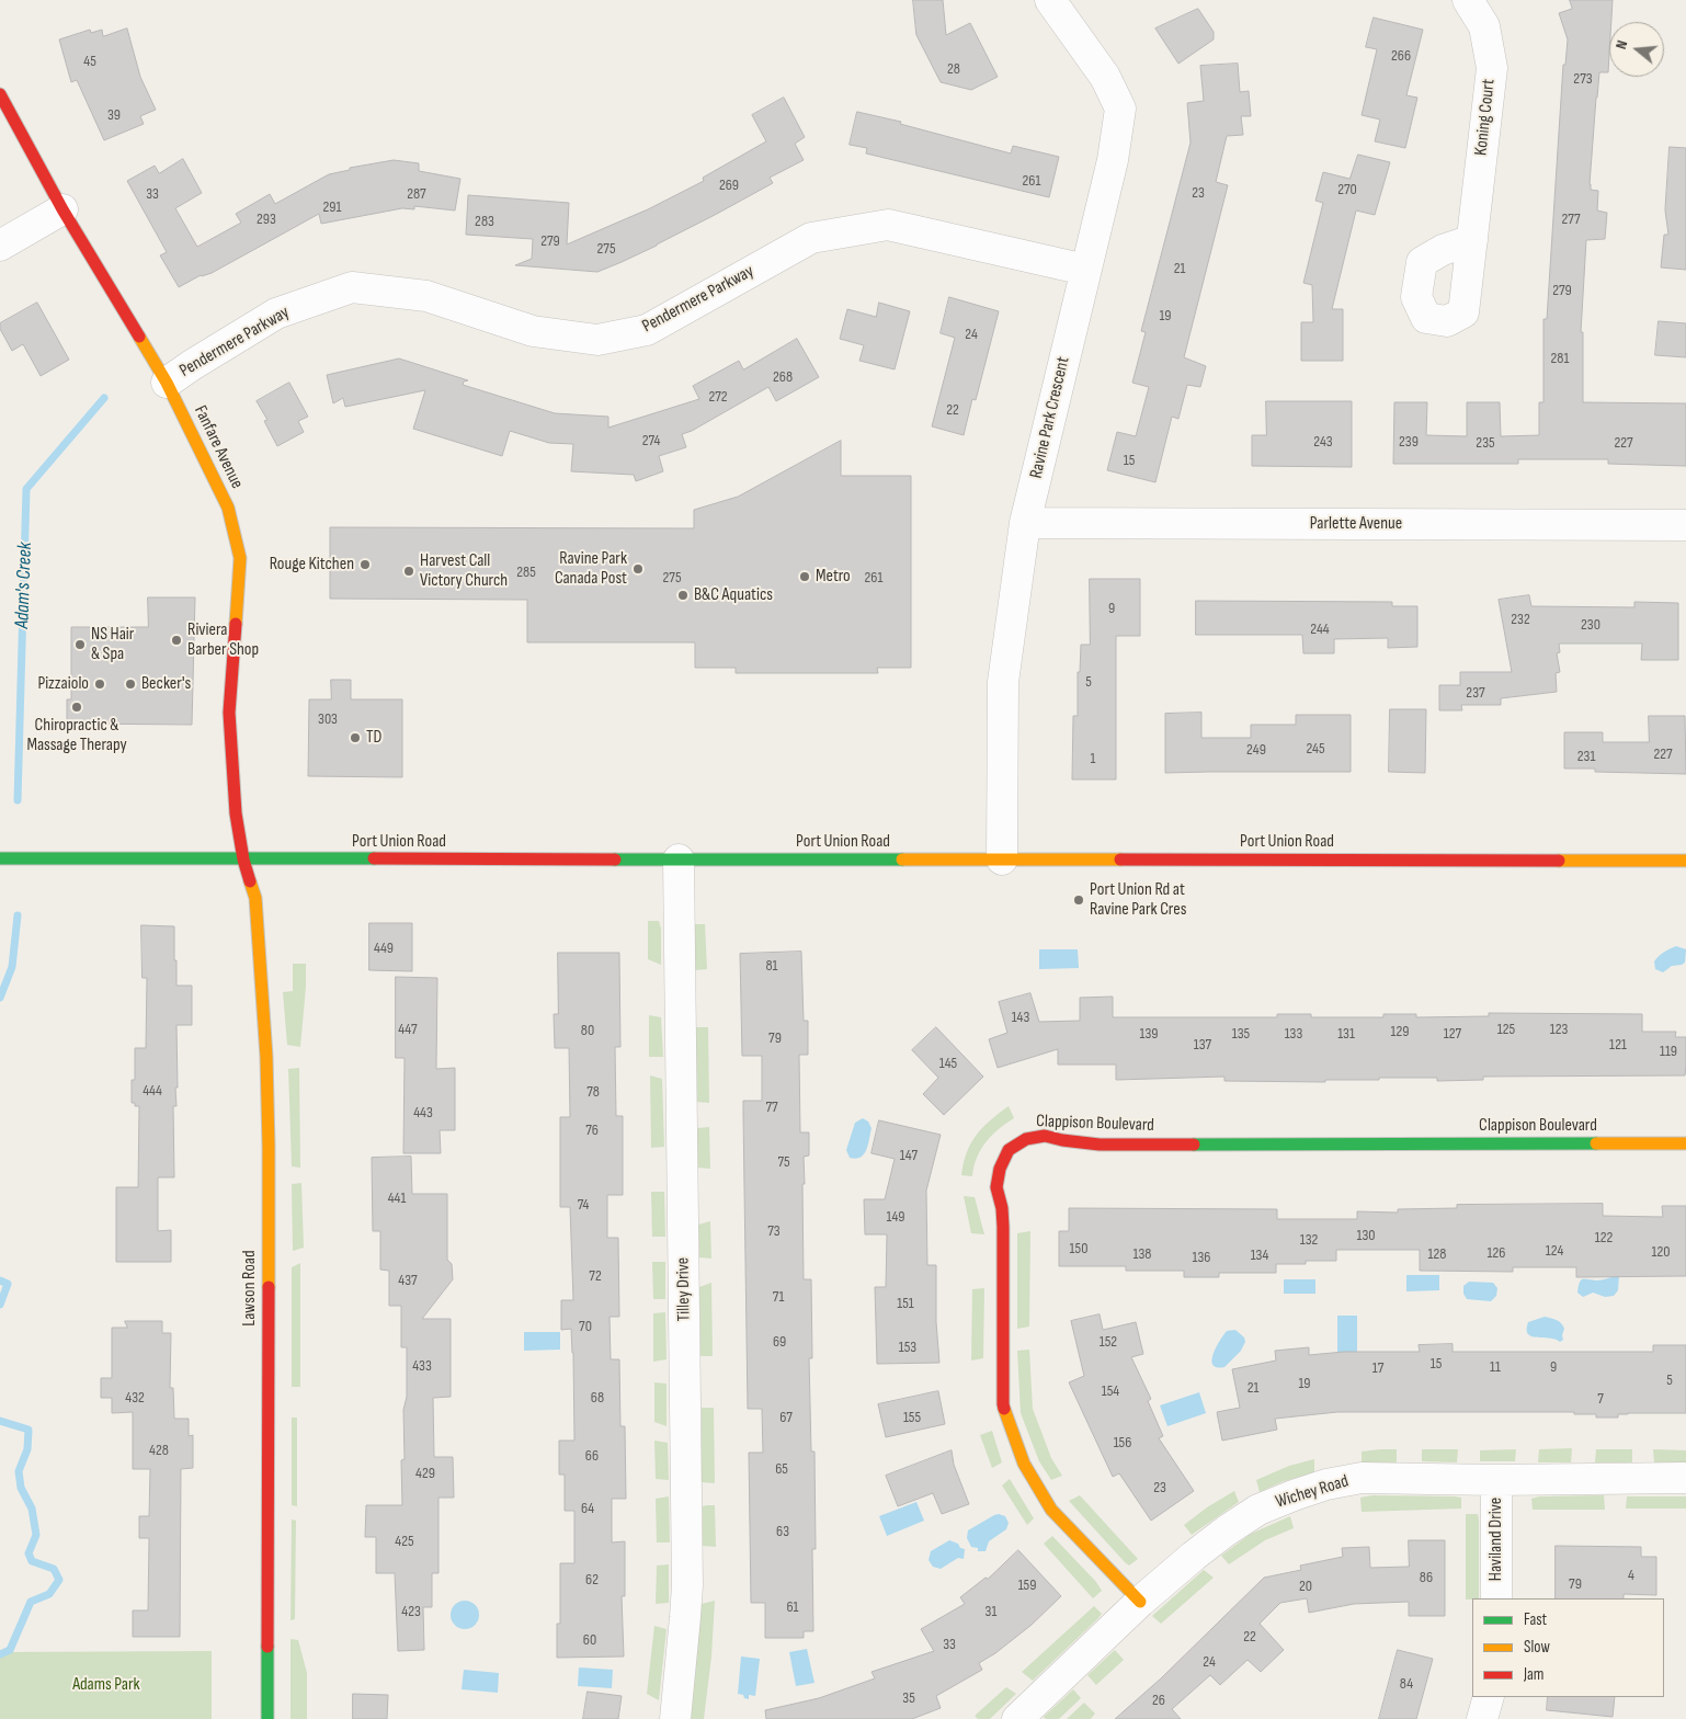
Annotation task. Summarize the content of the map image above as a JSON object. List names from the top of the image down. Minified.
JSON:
{"streets":{"street":["Koning Court","Pendermere Parkway","Ravine Park Crescent","Fanfare Avenue","Parlette Avenue","Port Union Road","Clappison Boulevard","Lawson Road","Tilley Drive","Wichey Road","Haviland Drive"]},"crossings":[["Pendermere Parkway","Ravine Park Crescent"],["Pendermere Parkway","Fanfare Avenue"],["Ravine Park Crescent","Parlette Avenue"],["Ravine Park Crescent","Port Union Road"],["Fanfare Avenue","Port Union Road"],["Fanfare Avenue","Lawson Road"],["Port Union Road","Lawson Road"],["Port Union Road","Tilley Drive"],["Clappison Boulevard","Wichey Road"],["Wichey Road","Haviland Drive"]],"water":["Adam's Creek"],"parks":["Adams Park"],"places":["Rouge Kitchen","Ravine Park Canada Post","Harvest Call Victory Church","Metro","B&C Aquatics","Riviera Barber Shop","NS Hair & Spa","Pizzaiolo","Becker's","Chiropractic & Massage Therapy","TD","Port Union Rd at Ravine Park Cres"],"house_numbers":["266","45","28","273","39","261","269","270","23","33","287","291","293","277","283","279","275","21","279","19","24","281","268","272","22","274","243","239","235","227","15","285","275","261","9","232","230","244","5","237","303","245","249","227","231","1","449","81","143","447","125","123","80","129","139","135","133","131","127","79","137","121","119","145","444","78","77","443","76","147","75","441","74","149","73","130","122","132","150","124","120","126","138","128","134","136","72","437","71","151","70","69","152","153","15","433","11","9","17","5","19","21","154","432","68","7","67","155","156","428","66","65","429","23","64","63","425","4","86","62","79","159","20","61","423","31","22","60","33","24","84","35","26"],"legend":["Fast","Slow","Jam"],"north":"left"}
